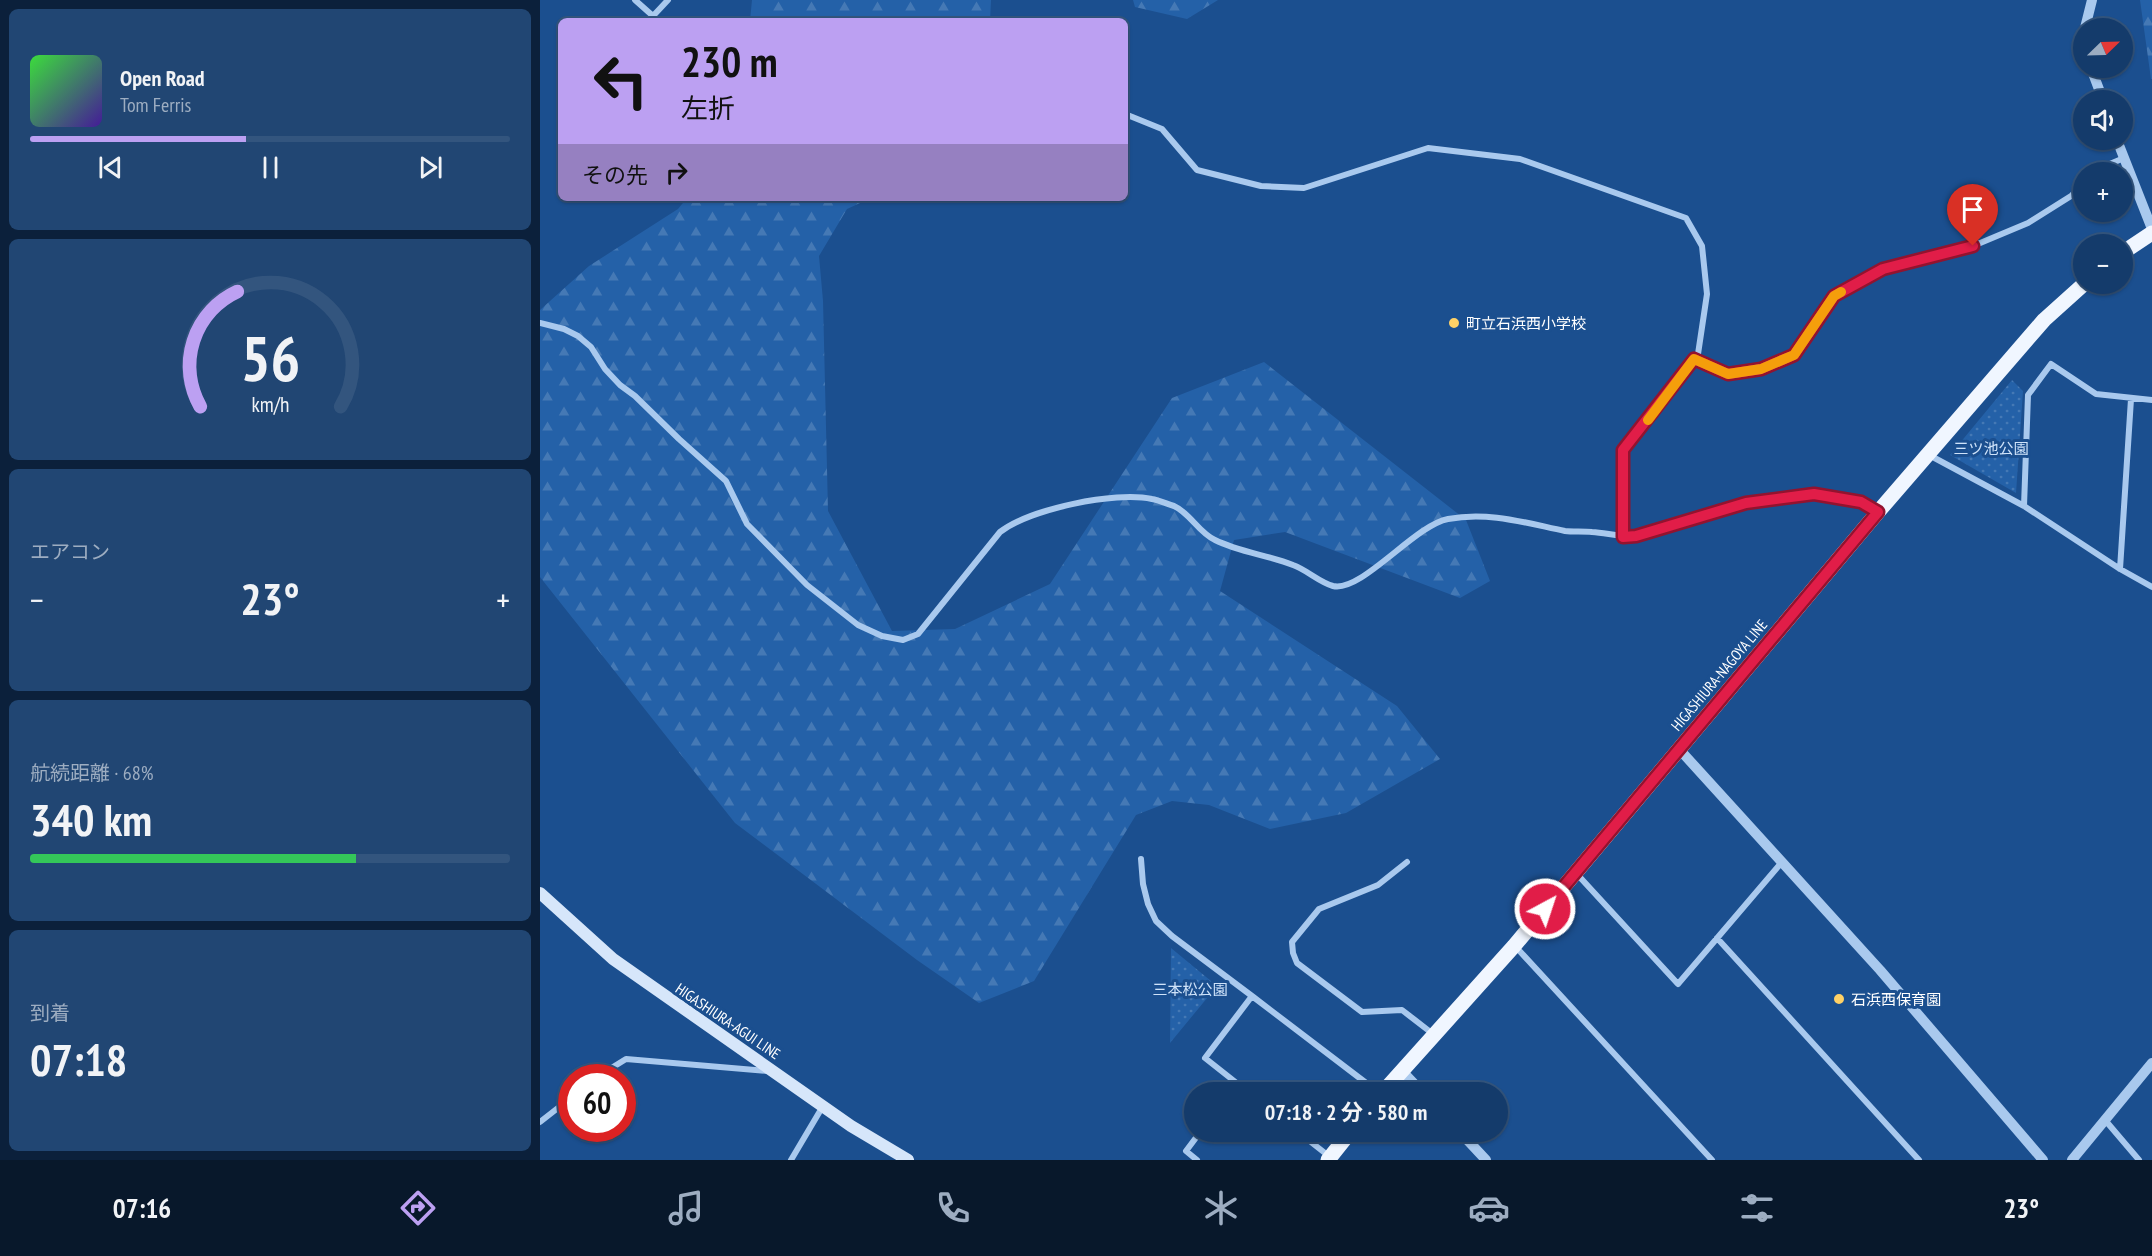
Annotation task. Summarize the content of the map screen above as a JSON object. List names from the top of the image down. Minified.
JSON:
{"streets":{"main road":["HIGASHIURA-NAGOYA LINE","HIGASHIURA-AGUI LINE"]},"parks":["三ツ池公園","三本松公園"],"places":["町立石浜西小学校","石浜西保育園"],"north":"top right","page":{"map_buttons":["+","−"],"turn":["230 m","左折"],"song":["Open Road","Tom Ferris"],"then":"その先","tile":["エアコン",["航続距離 · 68%","340 km"],["到着","07:18"]],"heat":["−","23°","+"],"limit":"60","trip":"07:18 · 2 分 · 580 m","tabs":["07:16","23°"],"gauge":["56","km/h"]}}
